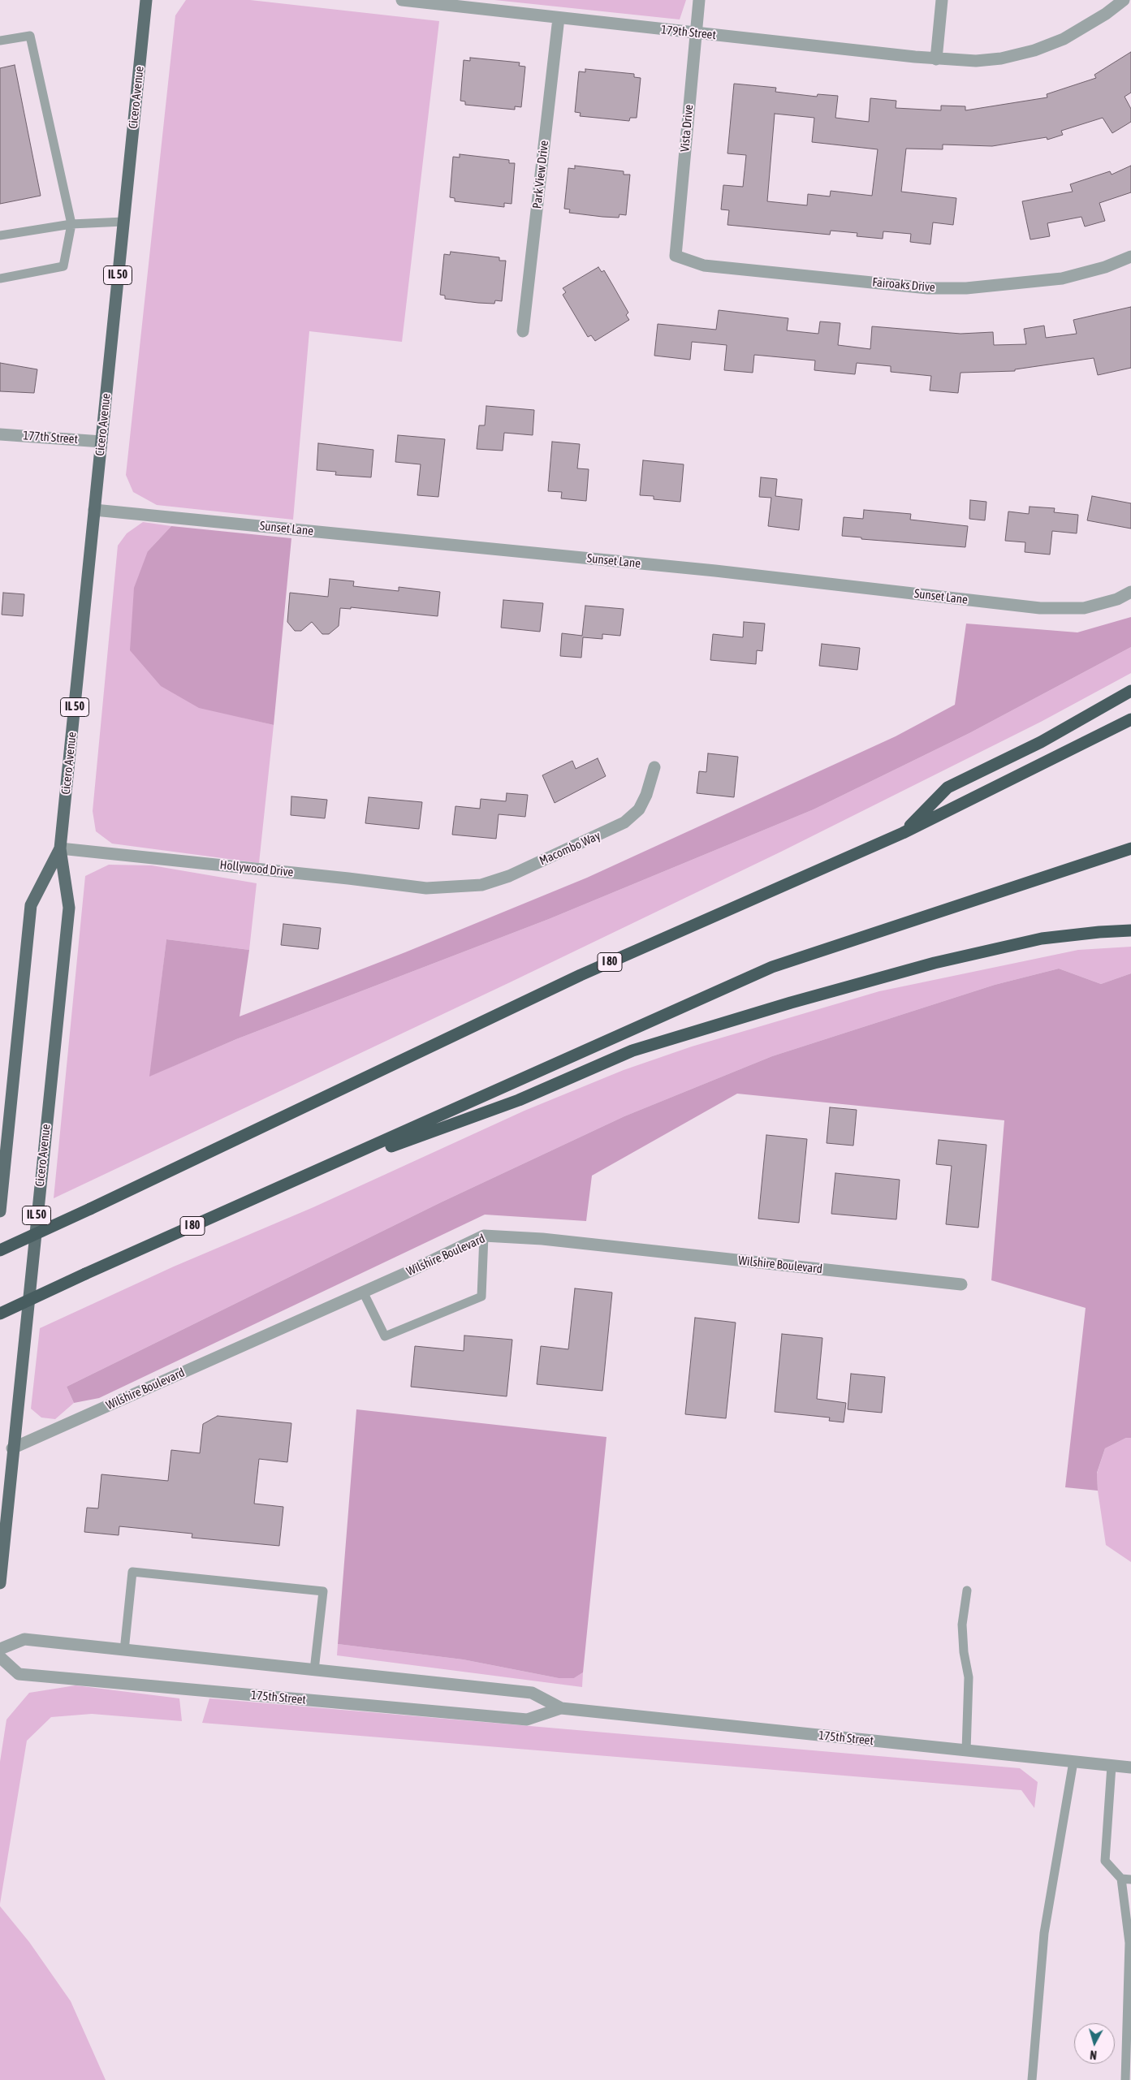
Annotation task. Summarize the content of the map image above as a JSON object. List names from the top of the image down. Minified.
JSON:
{"streets":{"highway":["I 80"],"main road":["Cicero Avenue","IL 50"],"street":["179th Street","Vista Drive","Park View Drive","Fairoaks Drive","177th Street","Sunset Lane","Macombo Way","Hollywood Drive","Wilshire Boulevard","175th Street"]},"crossings":[["179th Street","Vista Drive"],["179th Street","Park View Drive"],["Cicero Avenue","177th Street"],["Cicero Avenue","Sunset Lane"],["Cicero Avenue","Hollywood Drive"],["Cicero Avenue","Wilshire Boulevard"],["Vista Drive","Fairoaks Drive"],["Macombo Way","Hollywood Drive"]],"north":"bottom"}
